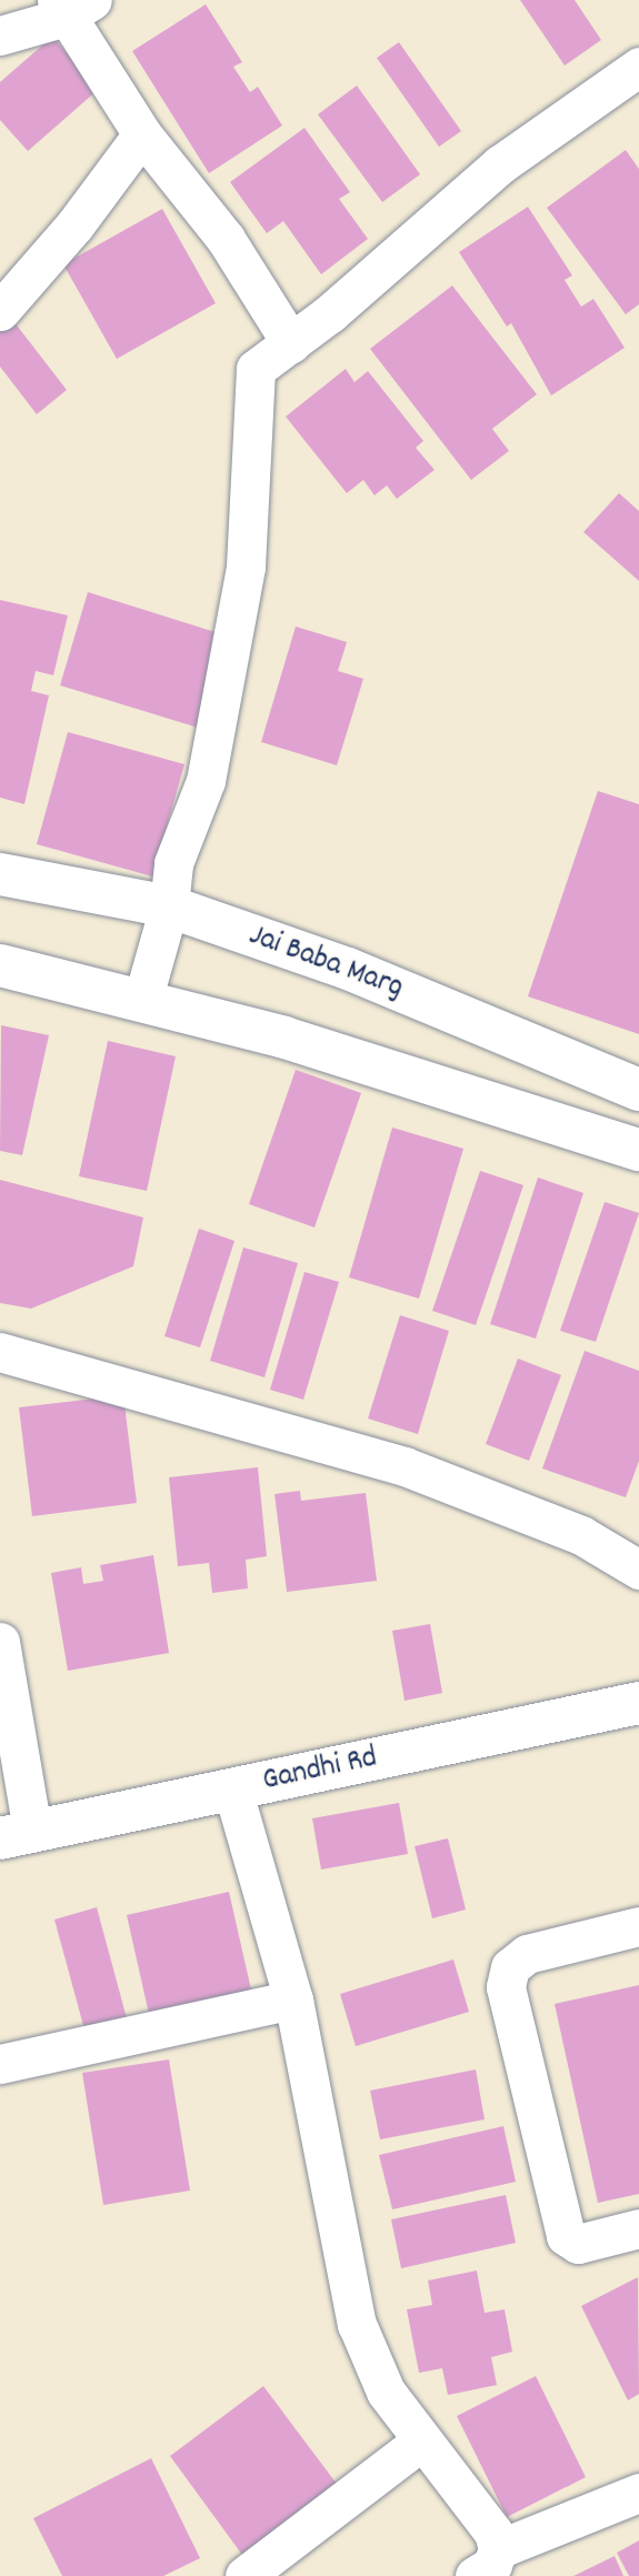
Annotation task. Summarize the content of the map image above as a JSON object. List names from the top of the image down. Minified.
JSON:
{"streets":{"street":["Jai Baba Marg","Gandhi Rd"]}}
